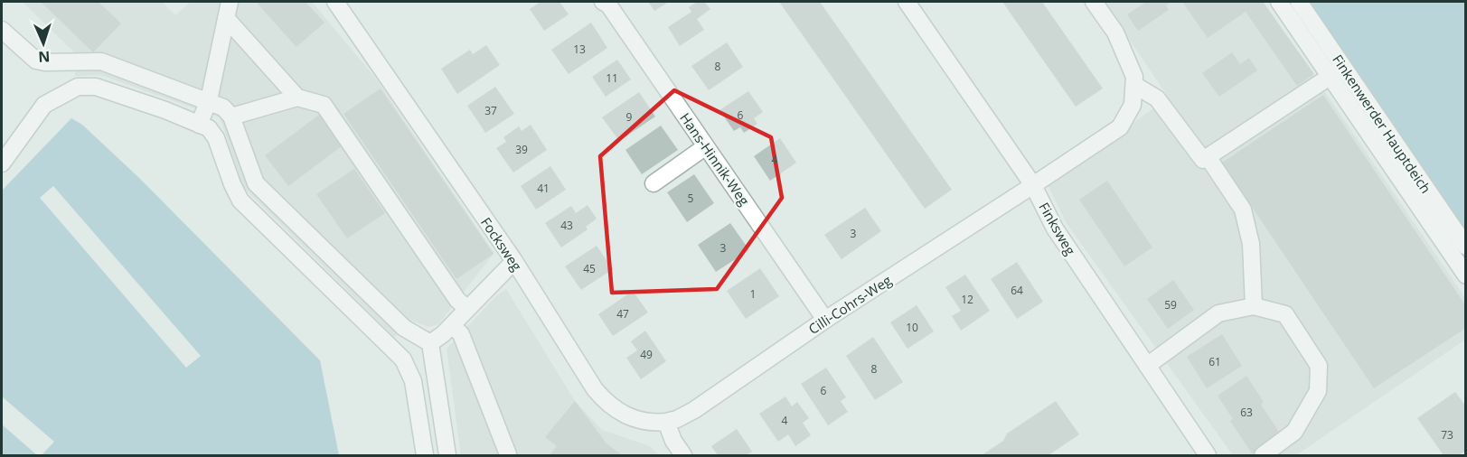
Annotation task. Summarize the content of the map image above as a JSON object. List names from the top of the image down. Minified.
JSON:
{"streets":{"street":["Finkenwerder Hauptdeich","Hans-Hinnik-Weg","Finksweg","Focksweg","Cilli-Cohrs-Weg"]},"crossings":[["Hans-Hinnik-Weg","Cilli-Cohrs-Weg"],["Finksweg","Cilli-Cohrs-Weg"],["Focksweg","Cilli-Cohrs-Weg"]],"house_numbers":["13","8","11","37","6","9","39","4","41","5","43","3","3","45","64","1","12","59","47","10","49","61","8","6","63","4","73"],"north":"bottom"}
